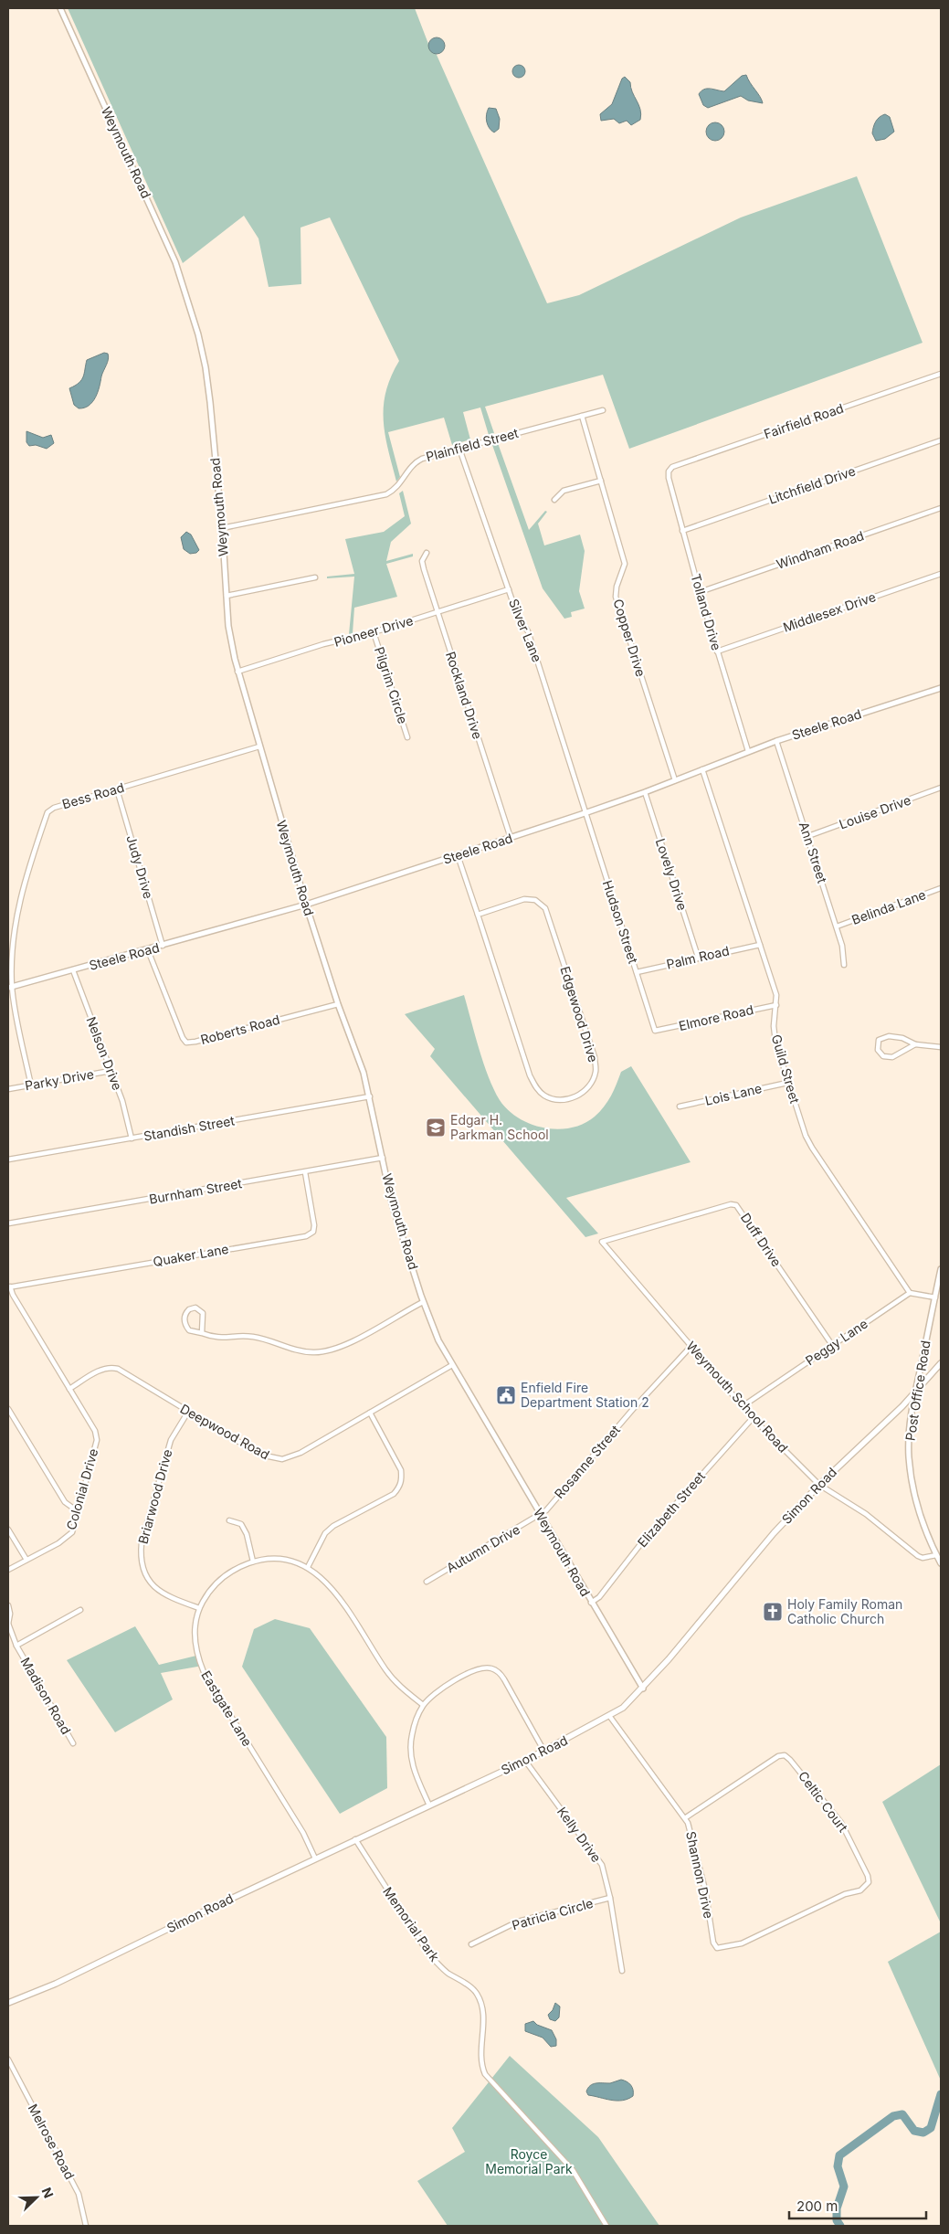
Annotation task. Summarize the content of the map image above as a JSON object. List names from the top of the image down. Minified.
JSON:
{"streets":{"main road":["Simon Road"],"street":["Weymouth Road","Fairfield Road","Plainfield Street","Litchfield Drive","Windham Road","Tolland Drive","Middlesex Drive","Silver Lane","Pioneer Drive","Copper Drive","Pilgrim Circle","Rockland Drive","Steele Road","Bess Road","Louise Drive","Ann Street","Judy Drive","Lovely Drive","Belinda Lane","Hudson Street","Palm Road","Edgewood Drive","Elmore Road","Roberts Road","Nelson Drive","Guild Street","Parky Drive","Lois Lane","Standish Street","Burnham Street","Duff Drive","Quaker Lane","Peggy Lane","Post Office Road","Weymouth School Road","Deepwood Road","Rosanne Street","Colonial Drive","Briarwood Drive","Elizabeth Street","Autumn Drive","Madison Road","Eastgate Lane","Celtic Court","Kelly Drive","Shannon Drive","Patricia Circle","Memorial Park","Melrose Road"]},"crossings":[["Weymouth Road","Plainfield Street"],["Weymouth Road","Pioneer Drive"],["Weymouth Road","Steele Road"],["Weymouth Road","Bess Road"],["Weymouth Road","Roberts Road"],["Weymouth Road","Standish Street"],["Weymouth Road","Burnham Street"],["Weymouth Road","Deepwood Road"],["Weymouth Road","Rosanne Street"],["Weymouth Road","Simon Road"],["Weymouth Road","Elizabeth Street"],["Weymouth Road","Autumn Drive"],["Fairfield Road","Tolland Drive"],["Plainfield Street","Silver Lane"],["Plainfield Street","Copper Drive"],["Litchfield Drive","Tolland Drive"],["Windham Road","Tolland Drive"],["Tolland Drive","Middlesex Drive"],["Tolland Drive","Steele Road"],["Silver Lane","Pioneer Drive"],["Silver Lane","Steele Road"],["Silver Lane","Hudson Street"],["Pioneer Drive","Pilgrim Circle"],["Pioneer Drive","Rockland Drive"],["Copper Drive","Steele Road"],["Rockland Drive","Steele Road"],["Steele Road","Bess Road"],["Steele Road","Ann Street"],["Steele Road","Judy Drive"],["Steele Road","Lovely Drive"],["Steele Road","Hudson Street"],["Steele Road","Edgewood Drive"],["Steele Road","Roberts Road"],["Steele Road","Nelson Drive"],["Steele Road","Guild Street"],["Bess Road","Judy Drive"],["Louise Drive","Ann Street"],["Ann Street","Belinda Lane"],["Lovely Drive","Palm Road"],["Hudson Street","Palm Road"],["Hudson Street","Elmore Road"],["Palm Road","Guild Street"],["Elmore Road","Guild Street"],["Nelson Drive","Parky Drive"],["Nelson Drive","Standish Street"],["Guild Street","Lois Lane"],["Guild Street","Peggy Lane"],["Burnham Street","Quaker Lane"],["Duff Drive","Peggy Lane"],["Duff Drive","Weymouth School Road"],["Quaker Lane","Colonial Drive"],["Peggy Lane","Weymouth School Road"],["Post Office Road","Weymouth School Road"],["Post Office Road","Simon Road"],["Weymouth School Road","Rosanne Street"],["Weymouth School Road","Simon Road"],["Weymouth School Road","Elizabeth Street"],["Deepwood Road","Colonial Drive"],["Deepwood Road","Briarwood Drive"],["Rosanne Street","Autumn Drive"],["Simon Road","Eastgate Lane"],["Simon Road","Kelly Drive"],["Simon Road","Shannon Drive"],["Simon Road","Memorial Park"],["Briarwood Drive","Eastgate Lane"],["Celtic Court","Shannon Drive"],["Kelly Drive","Patricia Circle"]],"parks":["Royce Memorial Park"],"places":{"school or university":["Edgar H. Parkman School"],"public building":["Enfield Fire Department Station 2"],"church":["Holy Family Roman Catholic Church"]},"scale_bar":"200 m","north":"top right"}
